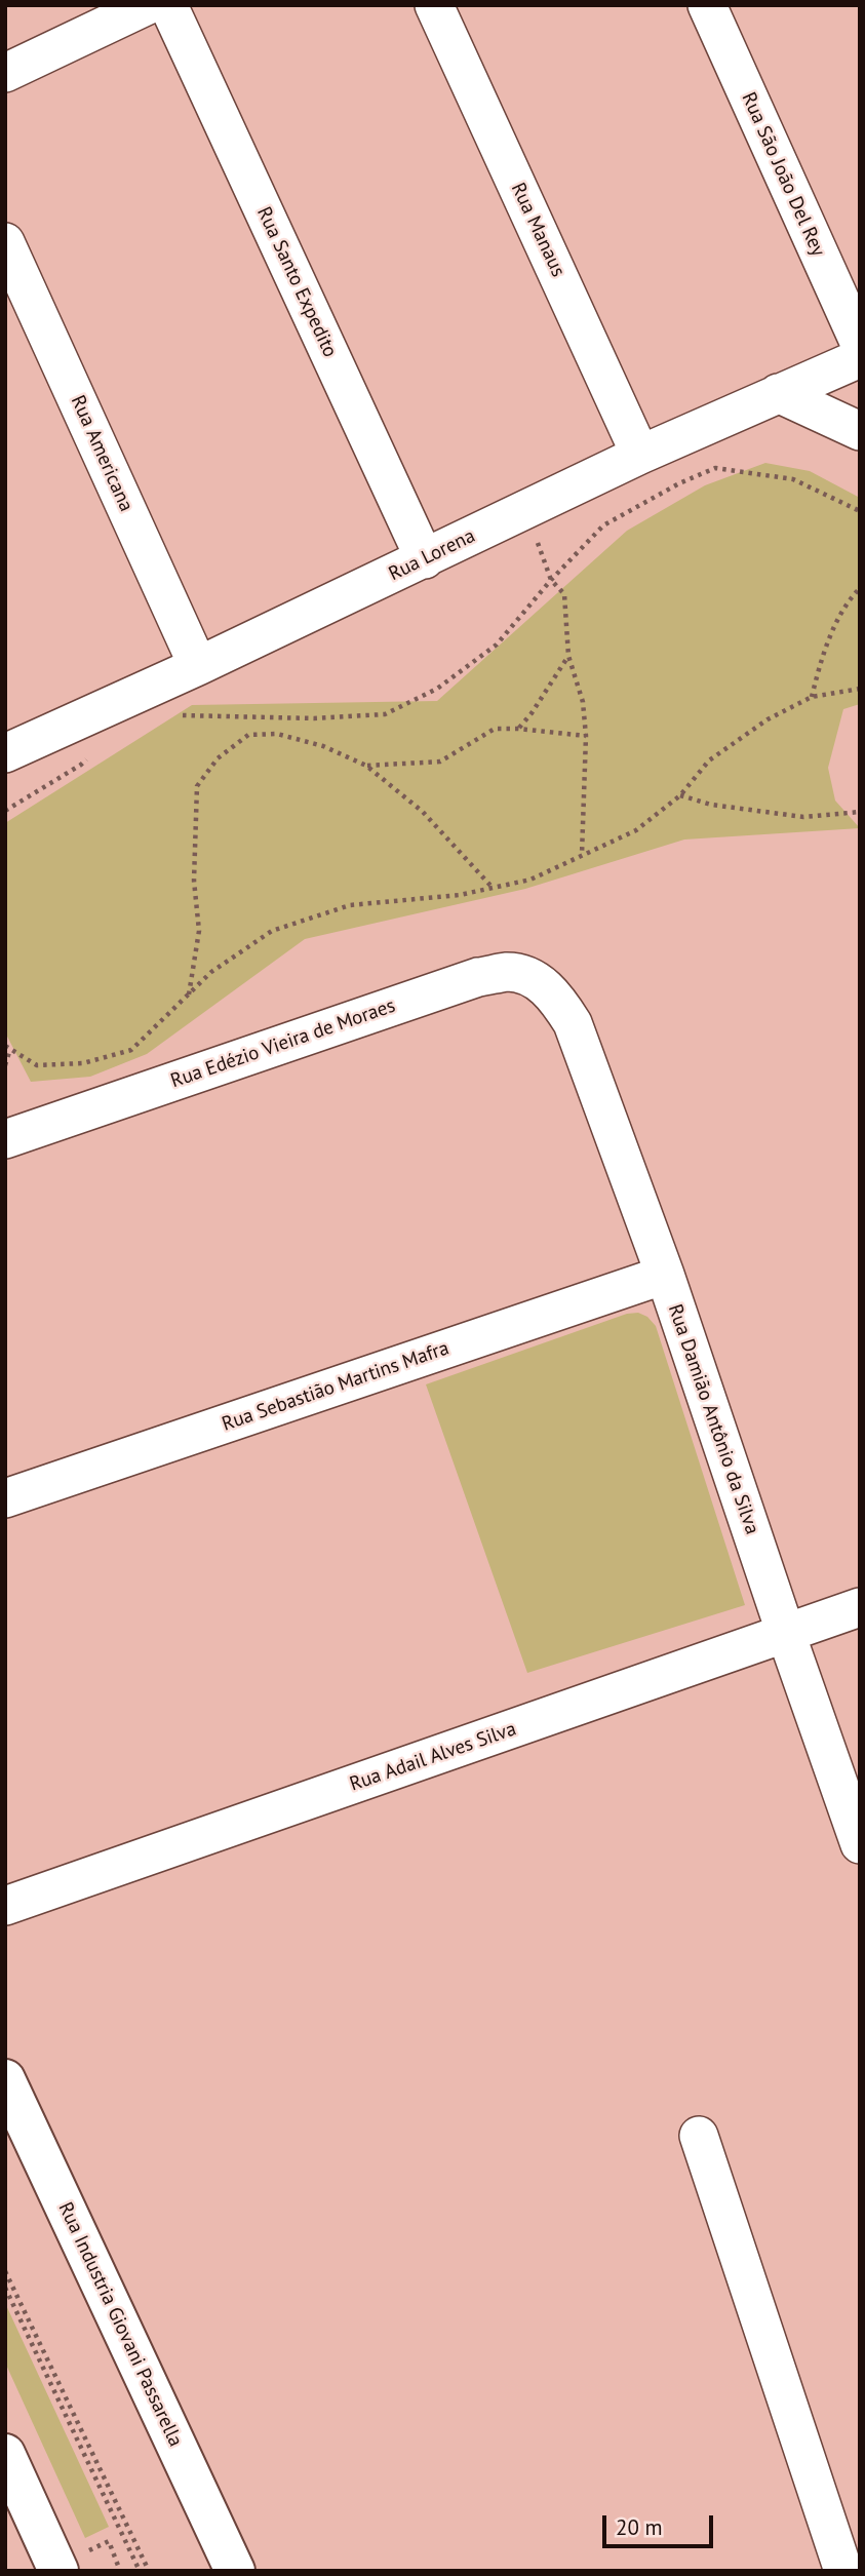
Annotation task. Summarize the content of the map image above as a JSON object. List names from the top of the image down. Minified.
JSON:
{"streets":{"street":["Rua São João Del Rey","Rua Manaus","Rua Santo Expedito","Rua Americana","Rua Lorena","Rua Edézio Vieira de Moraes","Rua Sebastião Martins Mafra","Rua Damião Antônio da Silva","Rua Adail Alves Silva","Rua Industria Giovani Passarella"]},"crossings":[["Rua Manaus","Rua Lorena"],["Rua Santo Expedito","Rua Lorena"],["Rua Americana","Rua Lorena"],["Rua Edézio Vieira de Moraes","Rua Damião Antônio da Silva"],["Rua Sebastião Martins Mafra","Rua Damião Antônio da Silva"],["Rua Damião Antônio da Silva","Rua Adail Alves Silva"]],"scale_bar":"20 m"}
